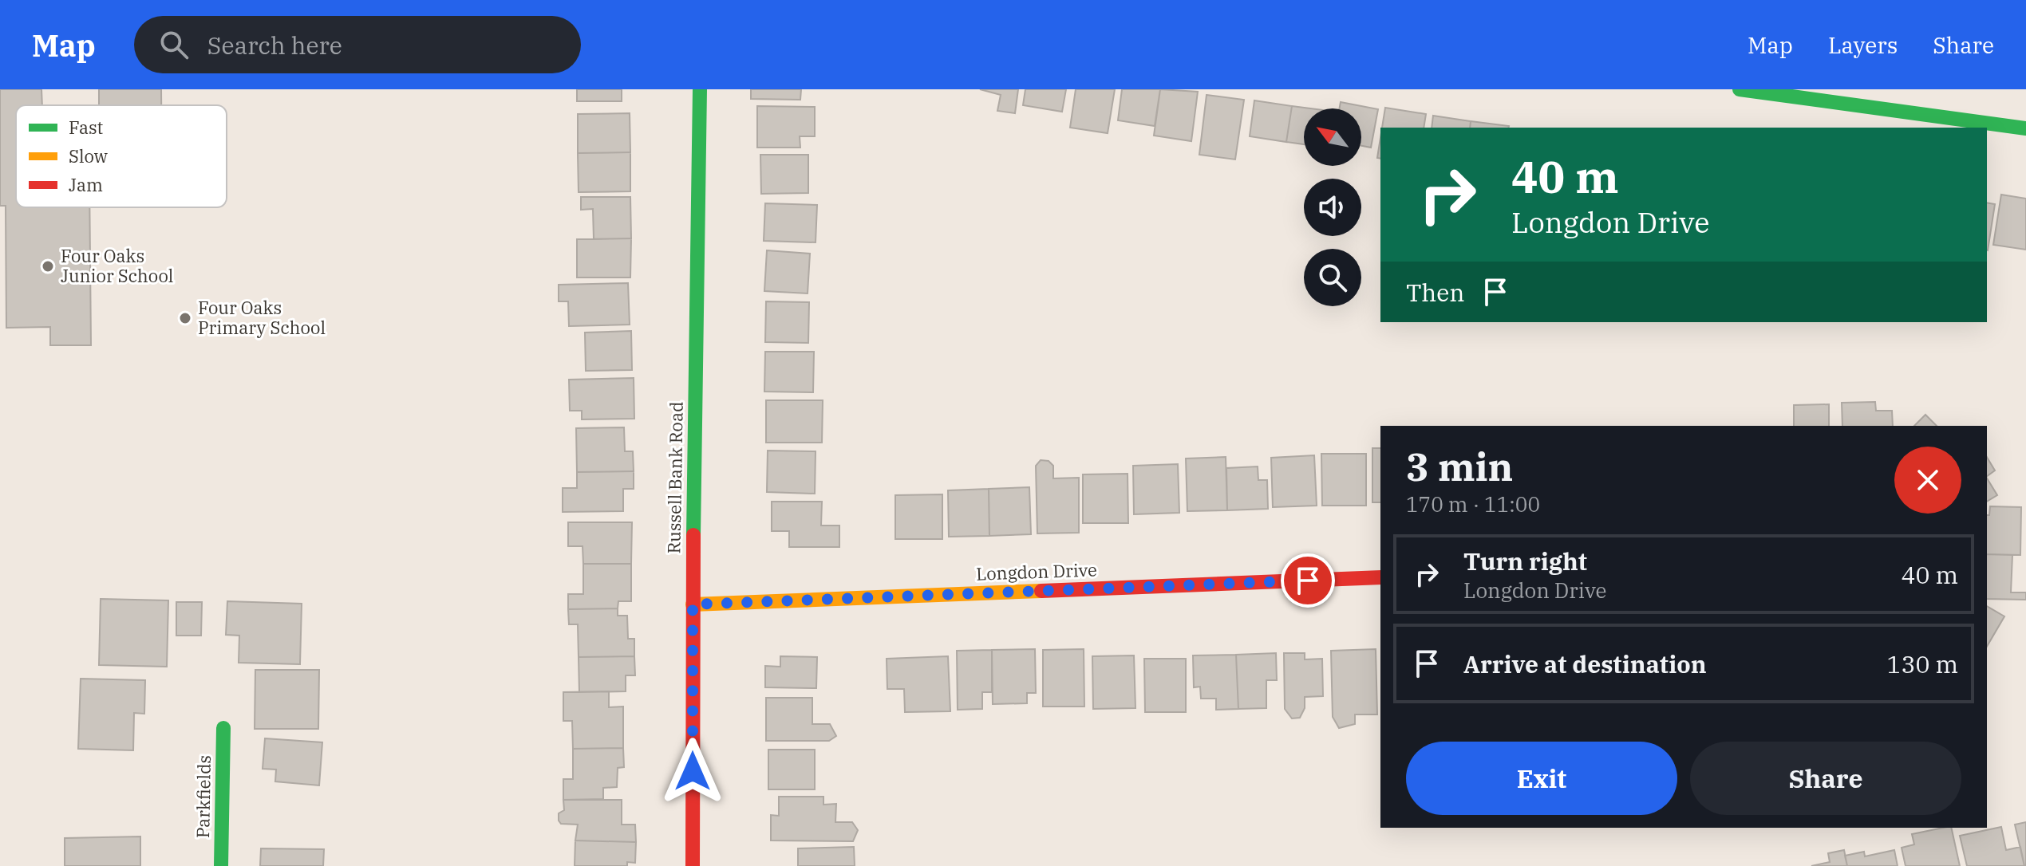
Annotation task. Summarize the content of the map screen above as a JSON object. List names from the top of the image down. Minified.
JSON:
{"streets":{"street":["Russell Bank Road","Longdon Drive","Parkfields"]},"crossings":[["Russell Bank Road","Longdon Drive"]],"places":["Four Oaks Junior School","Four Oaks Primary School"],"legend":["Fast","Slow","Jam"],"north":"top left","page":{"header":"Map","search":"Search here","nav":["Map","Layers","Share"],"turn":["40 m","Longdon Drive"],"then":"Then","heading":["3 min","170 m · 11:00"],"list":[{"name":"Turn right","note":"Longdon Drive","value":"40 m"},{"name":"Arrive at destination","value":"130 m"}],"buttons":["Exit","Share"]}}
